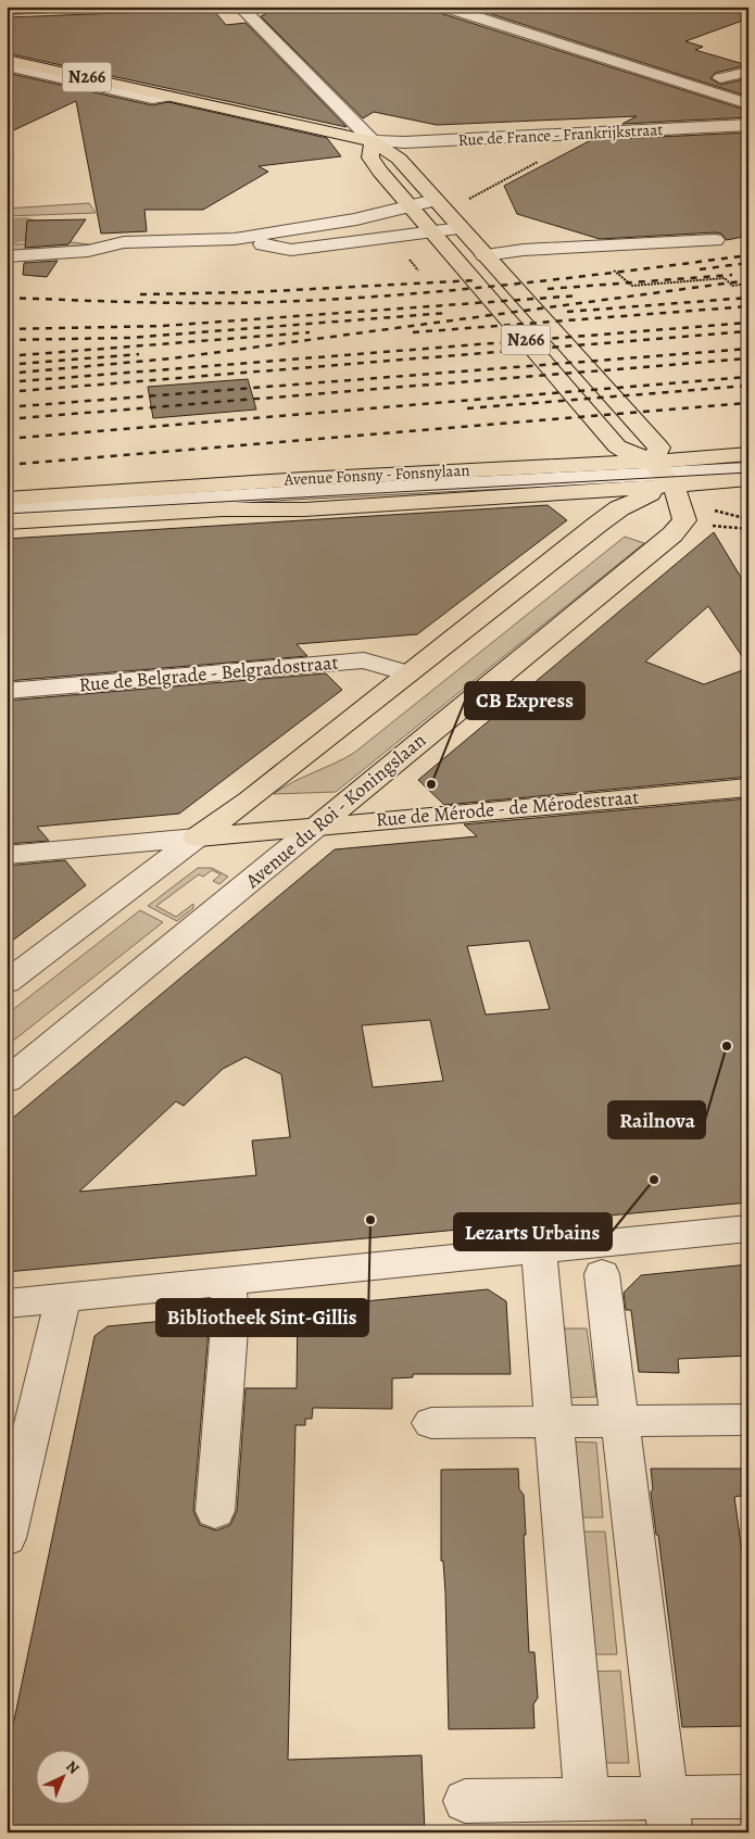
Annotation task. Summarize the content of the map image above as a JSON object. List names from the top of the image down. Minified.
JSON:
{"streets":{"main road":["N266","Avenue Fonsny - Fonsnylaan","Rue de Mérode - de Mérodestraat","Avenue du Roi - Koningslaan"],"street":["Rue de France - Frankrijkstraat","Rue de Belgrade - Belgradostraat"]},"crossings":[["N266","Rue de France - Frankrijkstraat"],["N266","Avenue Fonsny - Fonsnylaan"],["N266","Avenue du Roi - Koningslaan"],["Avenue Fonsny - Fonsnylaan","Avenue du Roi - Koningslaan"],["Rue de Mérode - de Mérodestraat","Avenue du Roi - Koningslaan"]],"places":["CB Express","Railnova","Lezarts Urbains","Bibliotheek Sint-Gillis"],"north":"top right"}
